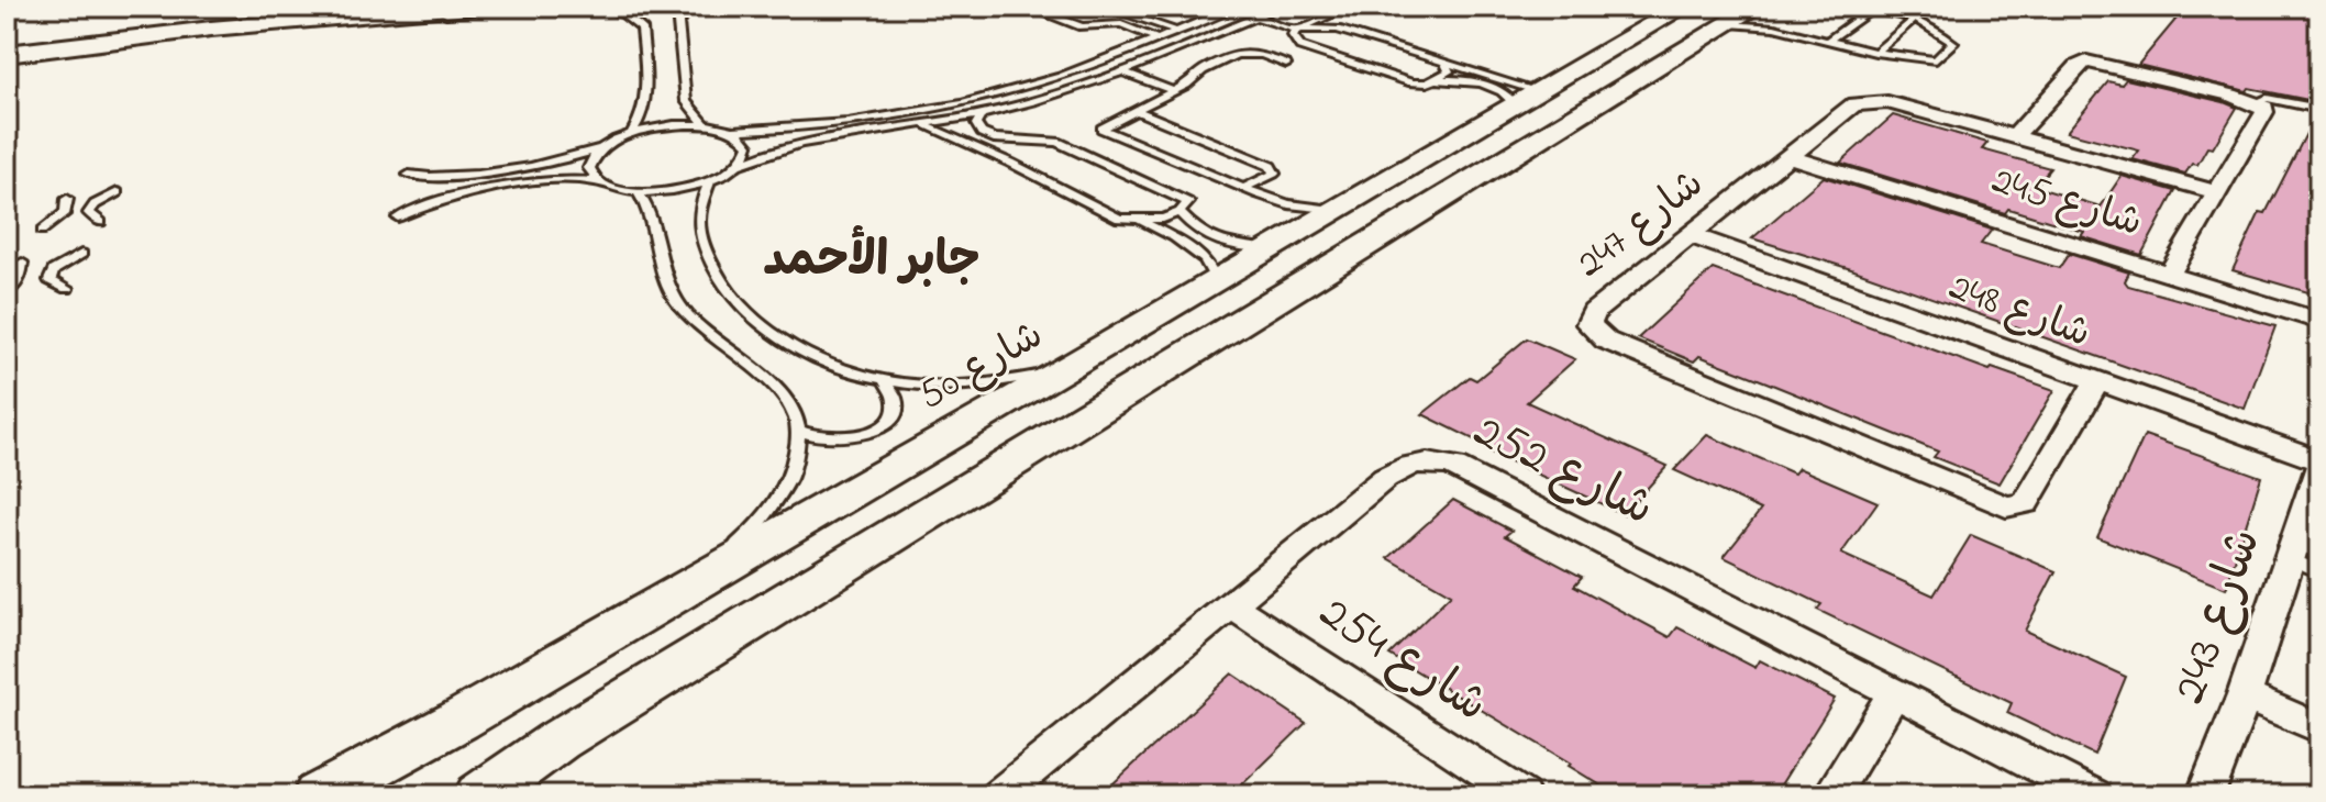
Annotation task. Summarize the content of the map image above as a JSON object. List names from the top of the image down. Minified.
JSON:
{"streets":{"main road":["شارع 50"],"street":["شارع 245","شارع 247","شارع 248","شارع 252","شارع 243","شارع 254"]},"crossings":[["شارع 245","شارع 247"],["شارع 247","شارع 248"],["شارع 252","شارع 254"]],"districts":["جابر الأحمد"]}
